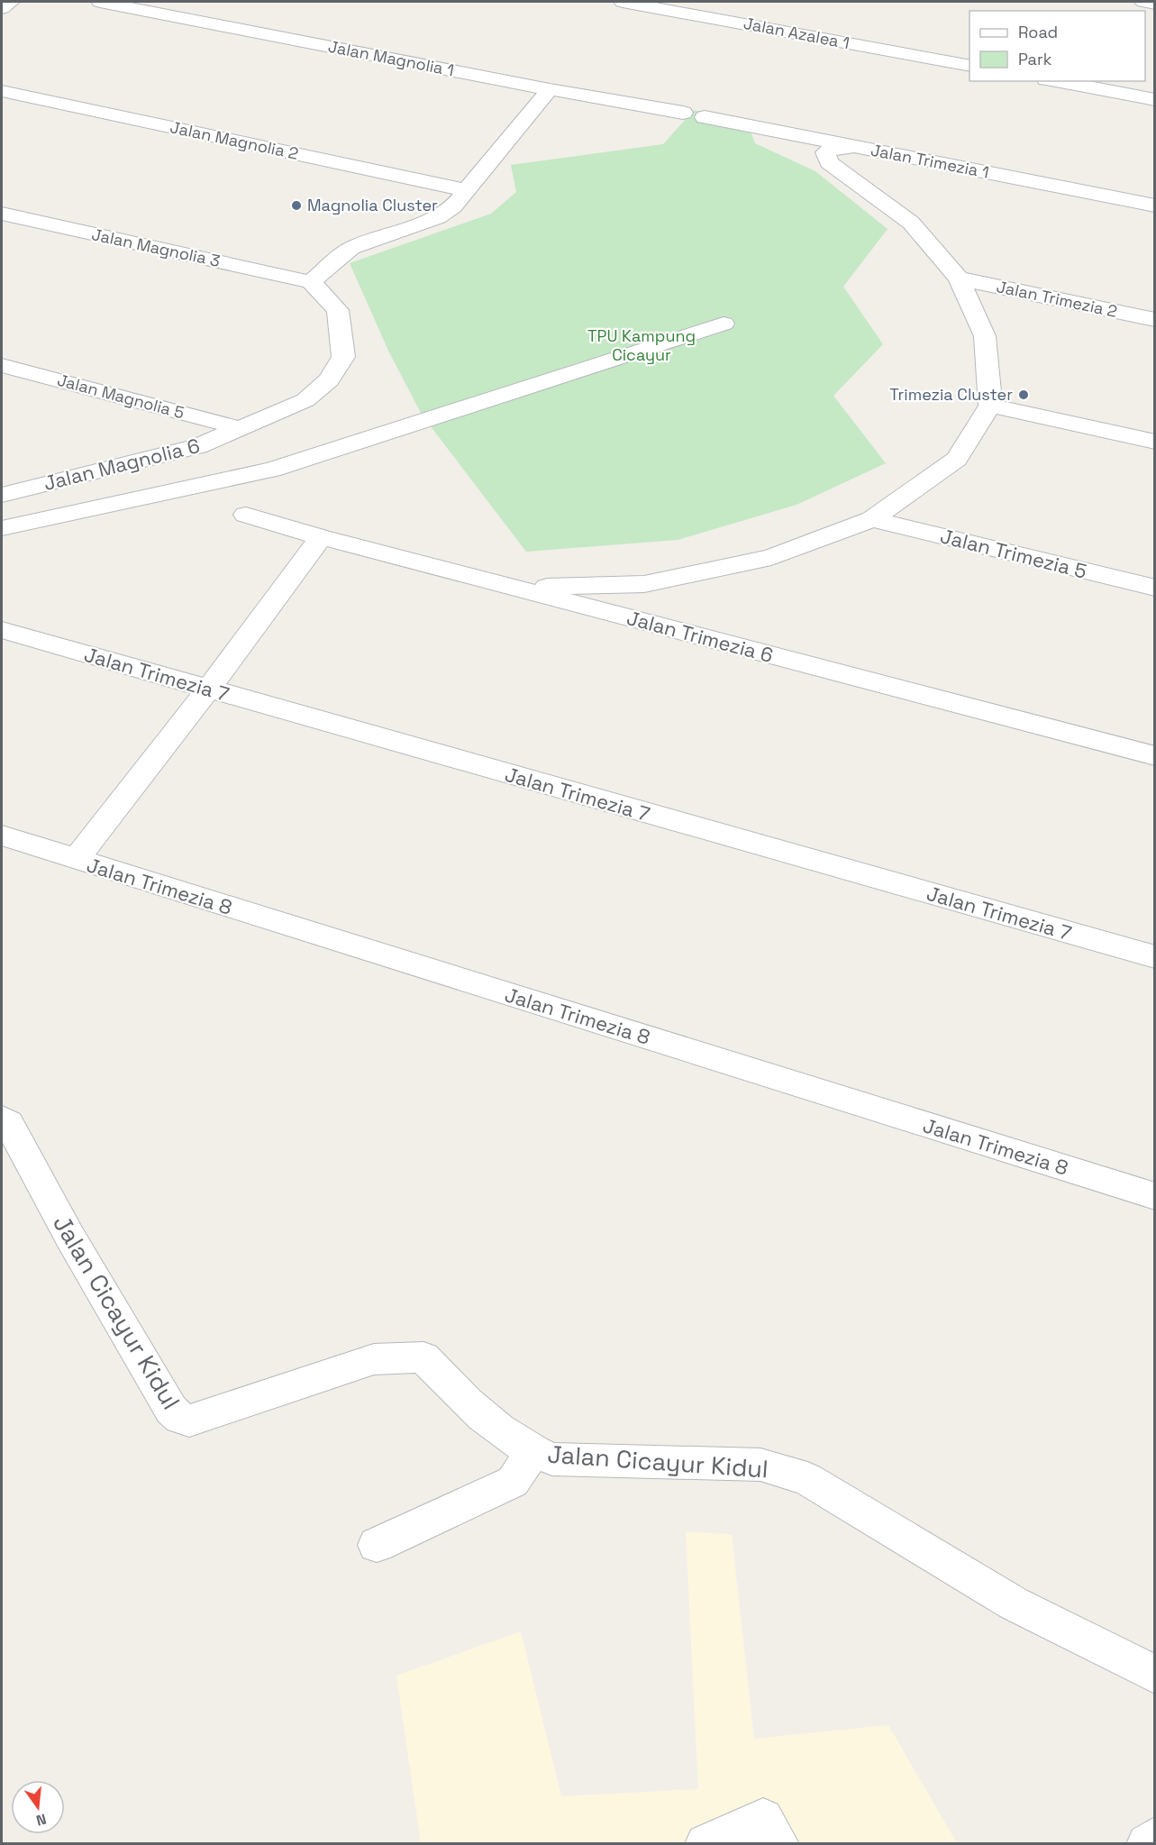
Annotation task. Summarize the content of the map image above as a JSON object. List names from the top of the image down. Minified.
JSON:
{"streets":{"street":["Jalan Azalea 1","Jalan Magnolia 1","Jalan Magnolia 2","Jalan Trimezia 1","Jalan Magnolia 3","Jalan Trimezia 2","Jalan Magnolia 5","Jalan Magnolia 6","Jalan Trimezia 5","Jalan Trimezia 6","Jalan Trimezia 7","Jalan Trimezia 8","Jalan Cicayur Kidul"]},"crossings":[["Jalan Magnolia 3","Jalan Magnolia 6"],["Jalan Magnolia 5","Jalan Magnolia 6"]],"parks":["TPU Kampung Cicayur"],"places":["Magnolia Cluster","Trimezia Cluster"],"legend":["Road","Park"],"north":"bottom"}
